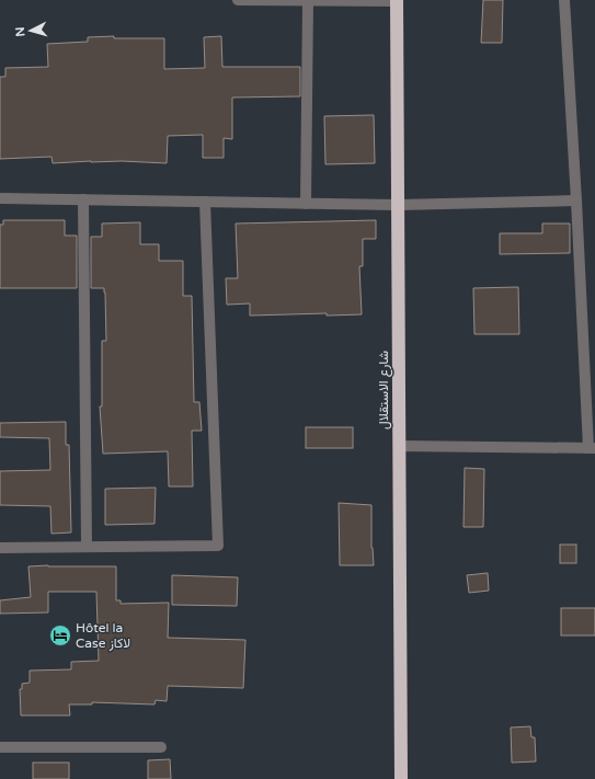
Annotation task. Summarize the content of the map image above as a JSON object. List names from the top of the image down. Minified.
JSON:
{"streets":{"highway":["شارع الاستقلال"]},"places":{"hotel":["Hôtel la Case لاكاز"]},"north":"left"}
